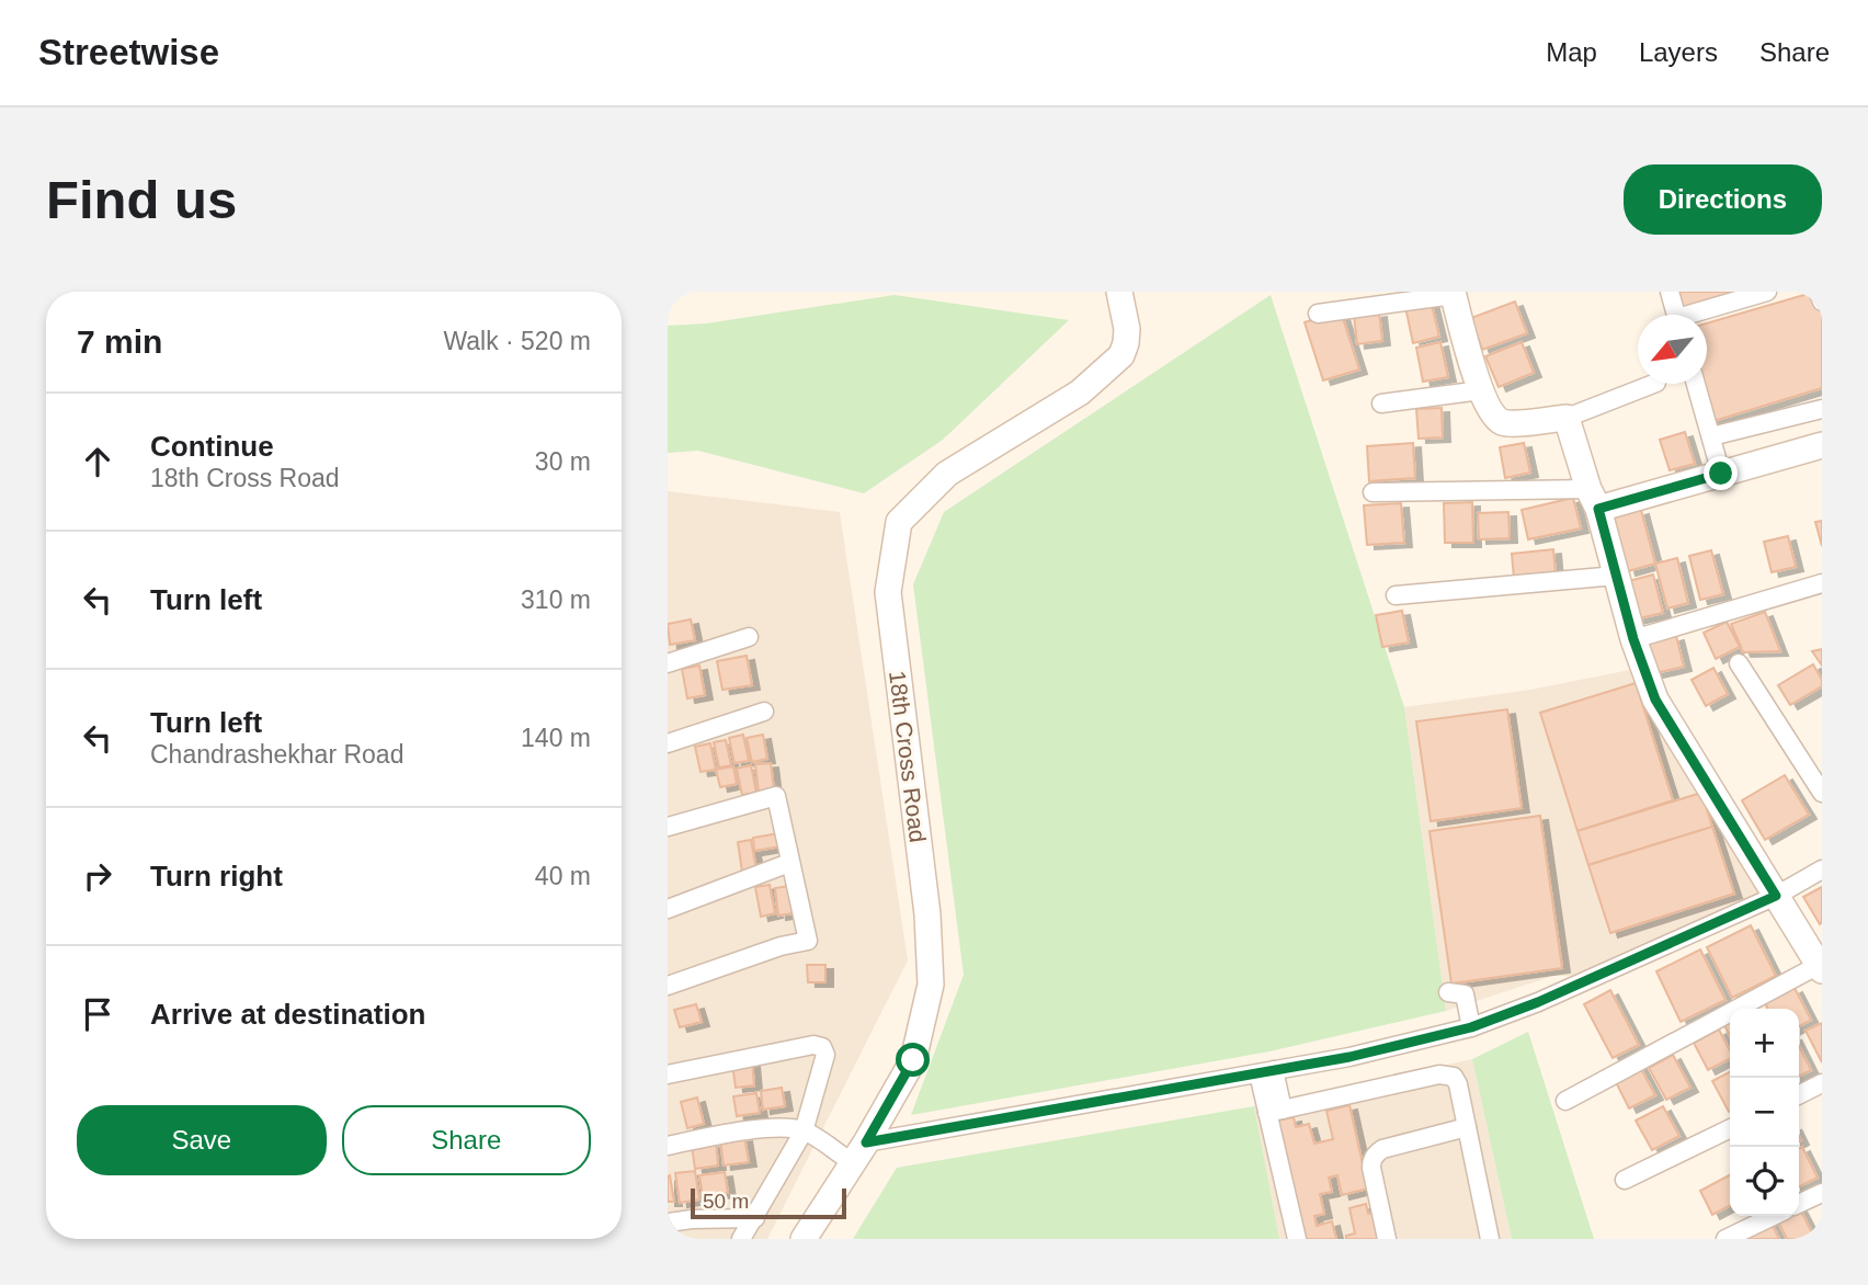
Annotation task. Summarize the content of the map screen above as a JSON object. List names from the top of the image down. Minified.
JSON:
{"streets":{"street":["18th Cross Road"]},"scale_bar":"50 m","north":"bottom left","page":{"header":"Streetwise","nav":["Map","Layers","Share"],"buttons":["Directions",["Save","Share"]],"title":"Find us","heading":["7 min","Walk · 520 m"],"list":[["Continue","18th Cross Road","30 m"],["Turn left","310 m"],["Turn left","Chandrashekhar Road","140 m"],["Turn right","40 m"],"Arrive at destination"],"map_buttons":["+","−"],"scale":"50 m"}}
